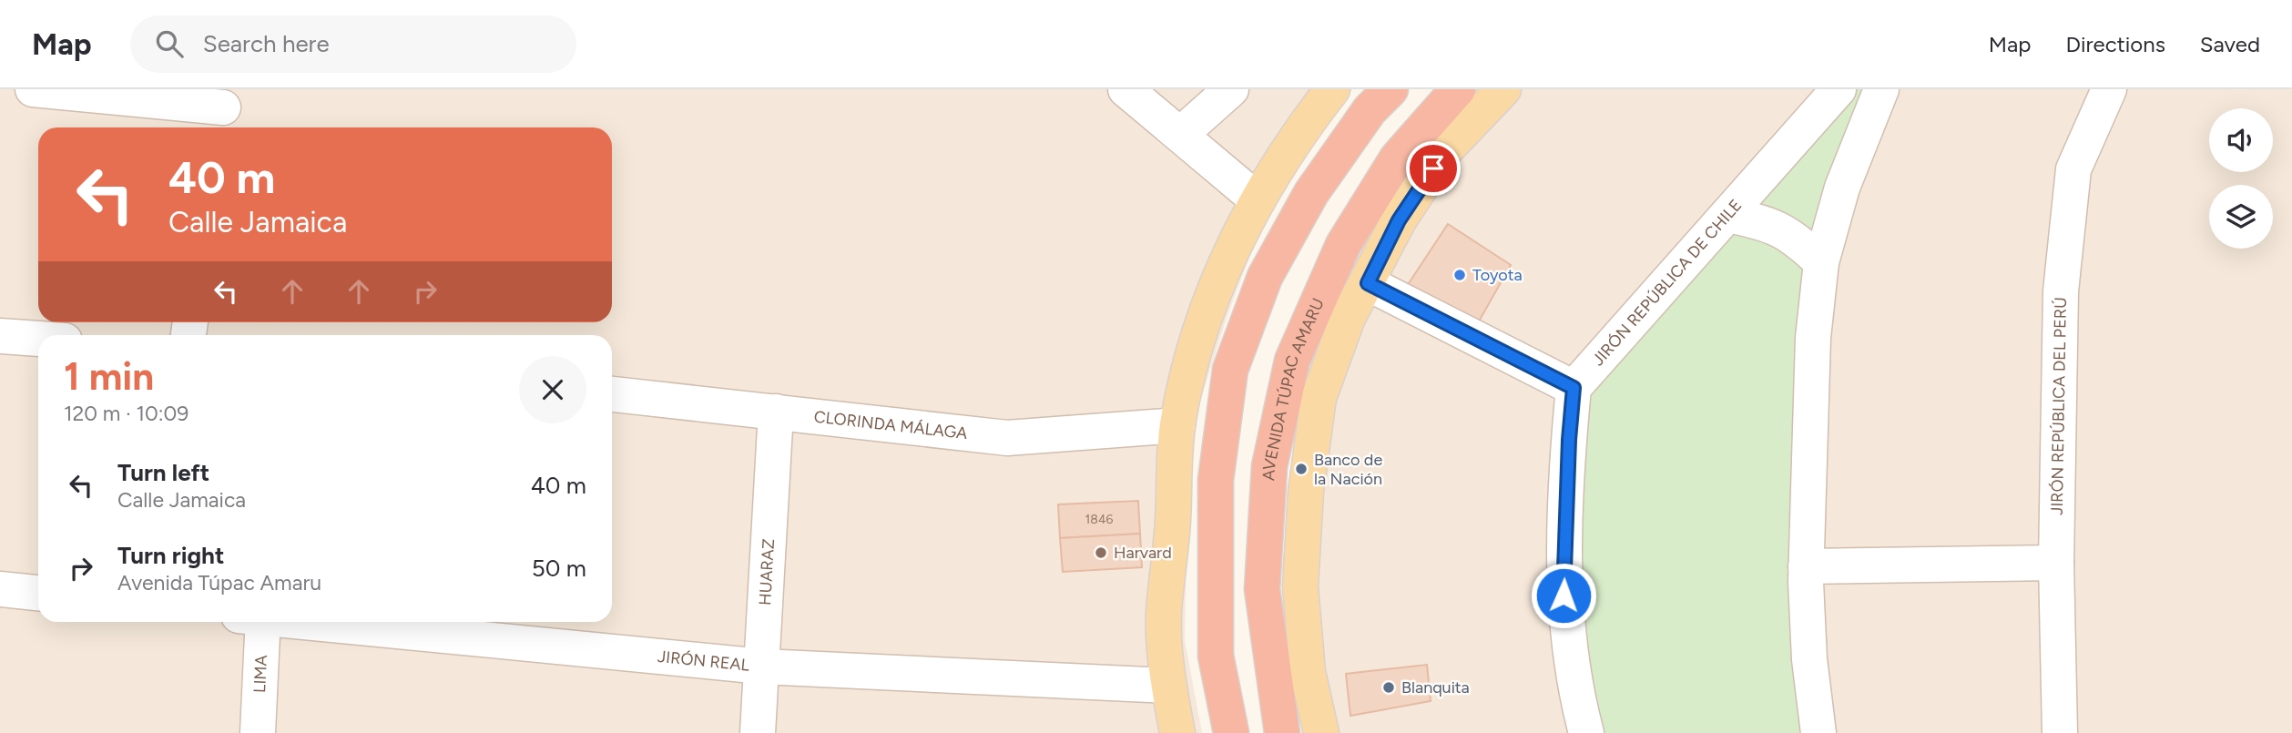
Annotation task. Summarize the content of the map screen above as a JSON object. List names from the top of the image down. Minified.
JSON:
{"streets":{"highway":["AVENIDA TÚPAC AMARU"],"street":["JIRÓN REPÚBLICA DE CHILE","JIRÓN REPÚBLICA DEL PERÚ","CLORINDA MÁLAGA","HUARAZ","JIRÓN REAL","LIMA"]},"crossings":[["CLORINDA MÁLAGA","HUARAZ"],["HUARAZ","JIRÓN REAL"]],"places":["Toyota","Banco de la Nación","Harvard","Blanquita"],"house_numbers":["1846"],"page":{"header":"Map","search":"Search here","nav":["Map","Directions","Saved"],"turn":["40 m","Calle Jamaica"],"heading":["1 min","120 m · 10:09"],"list":[{"name":"Turn left","note":"Calle Jamaica","value":"40 m"},{"name":"Turn right","note":"Avenida Túpac Amaru","value":"50 m"}]}}
